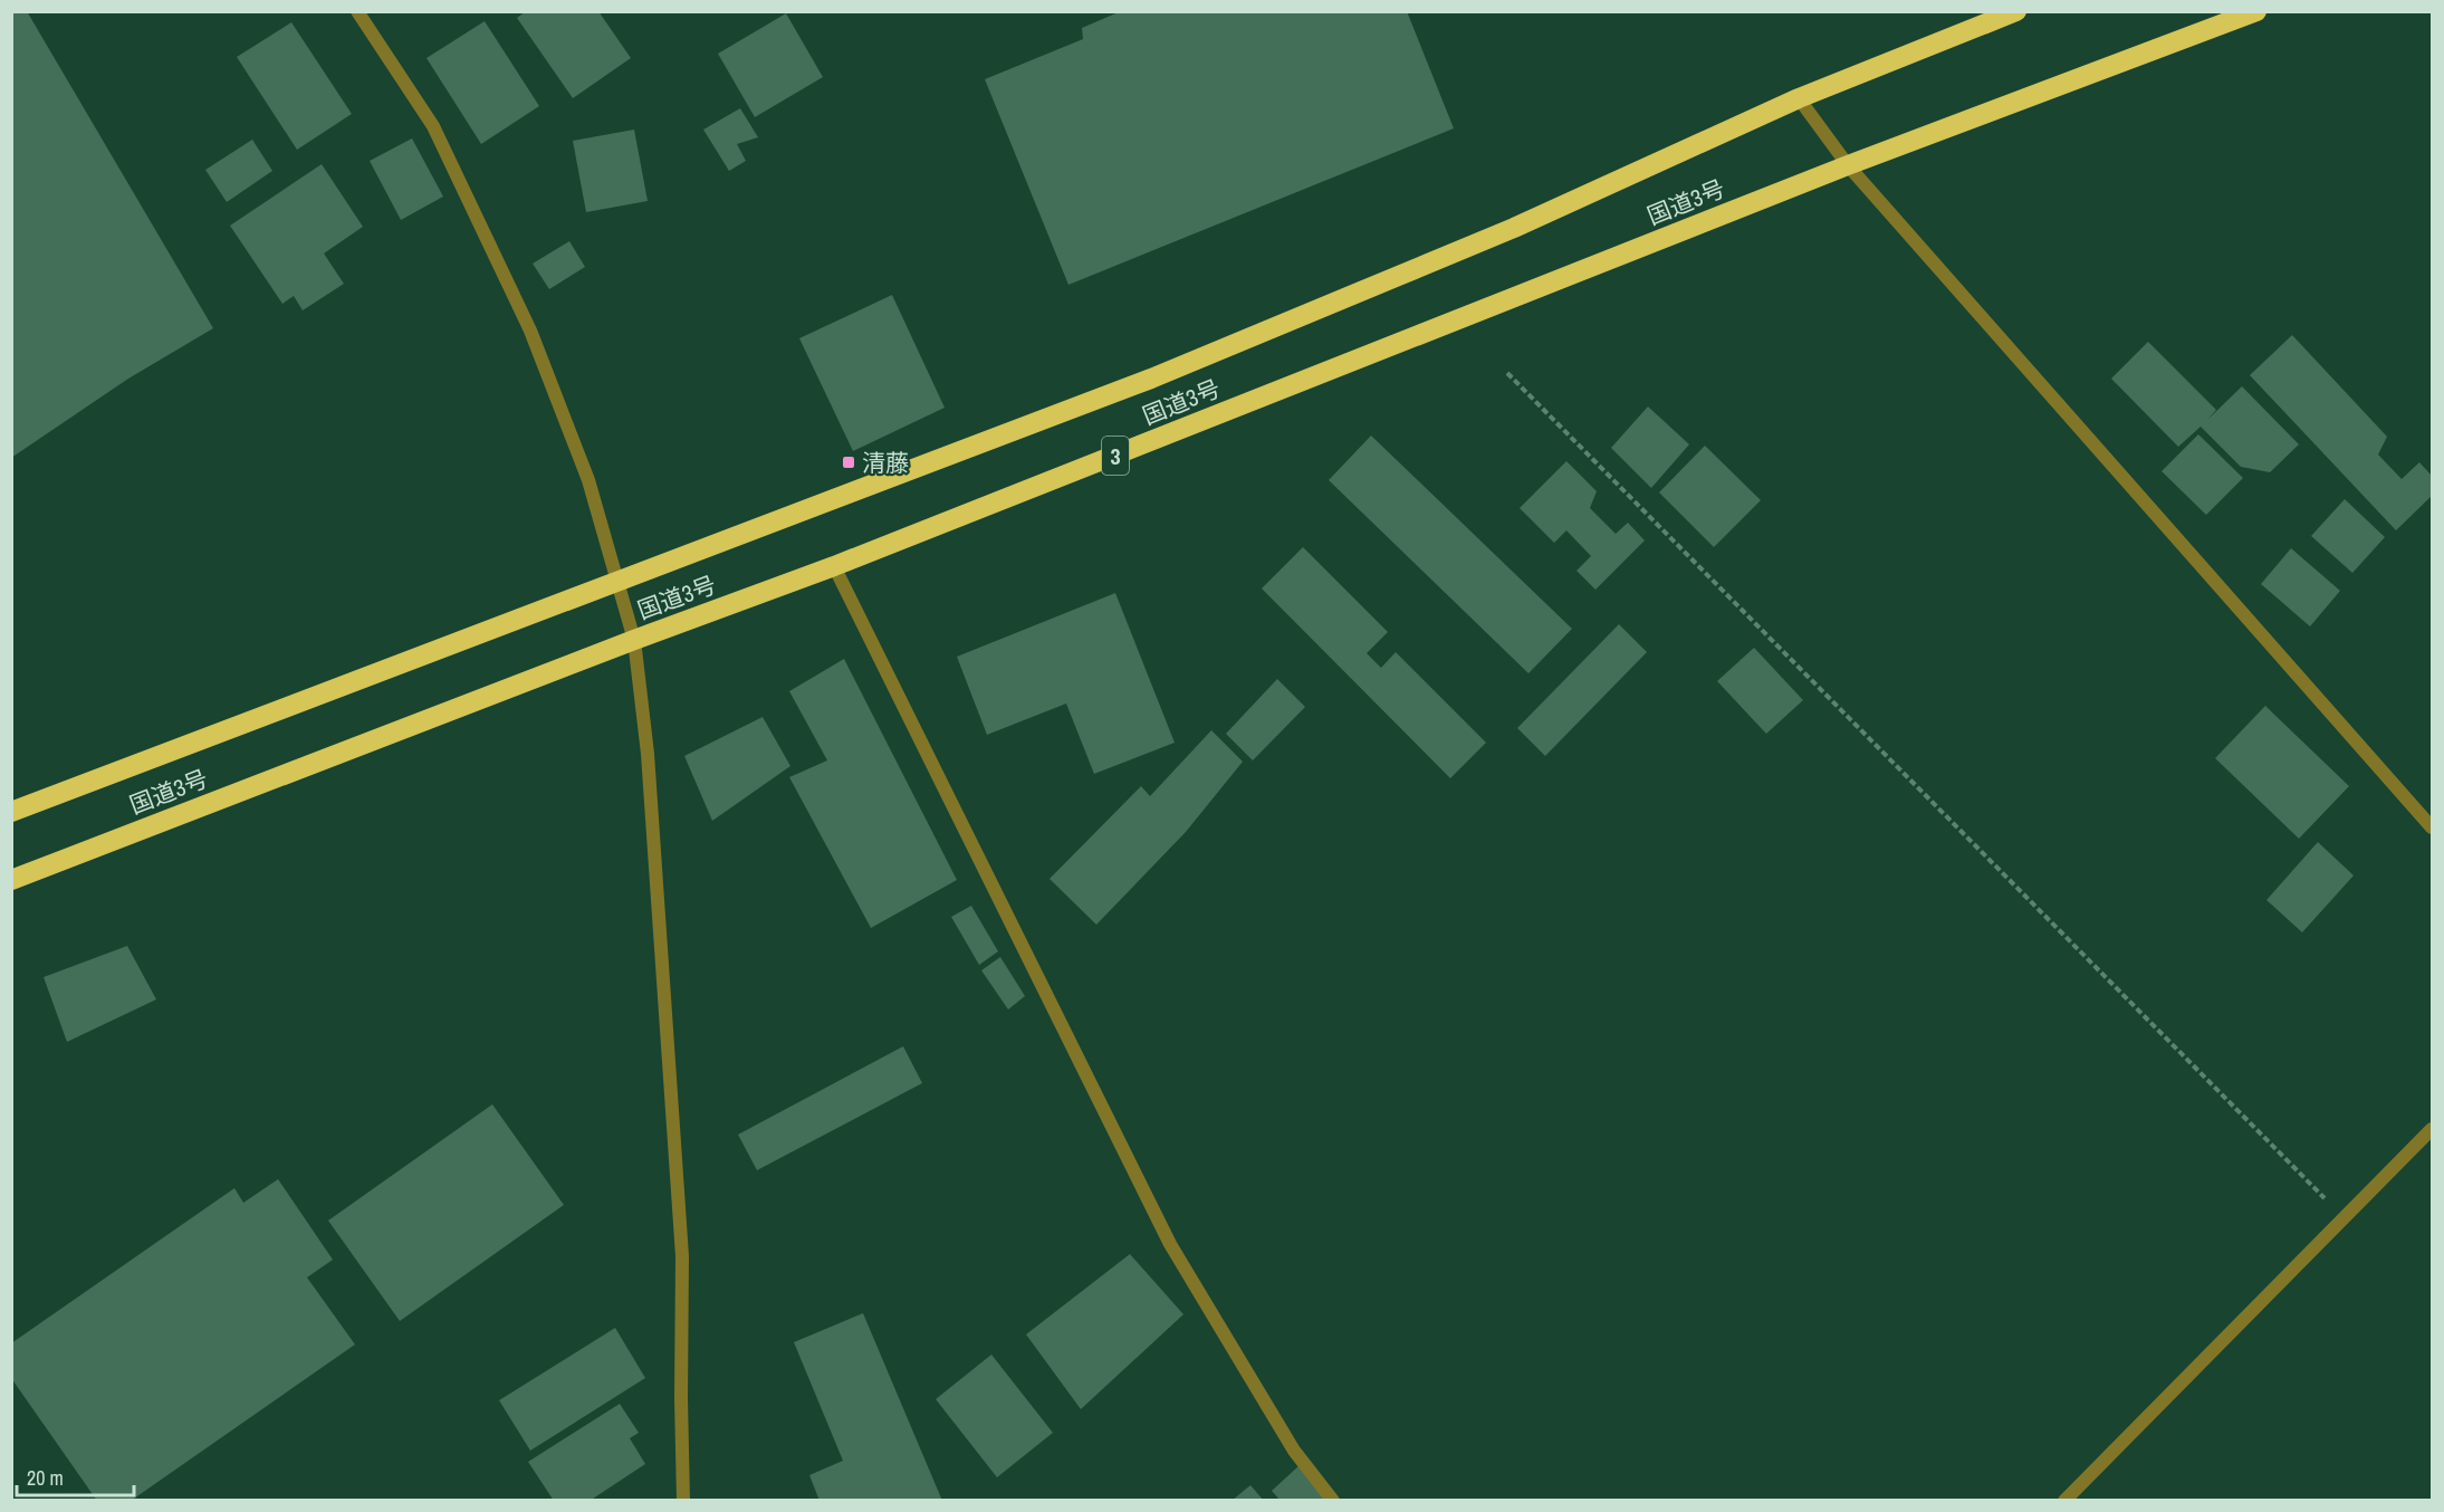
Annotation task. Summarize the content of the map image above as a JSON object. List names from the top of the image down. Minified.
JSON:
{"streets":{"highway":["国道3号","3"]},"places":{"transit":["清藤"]},"scale_bar":"20 m"}
